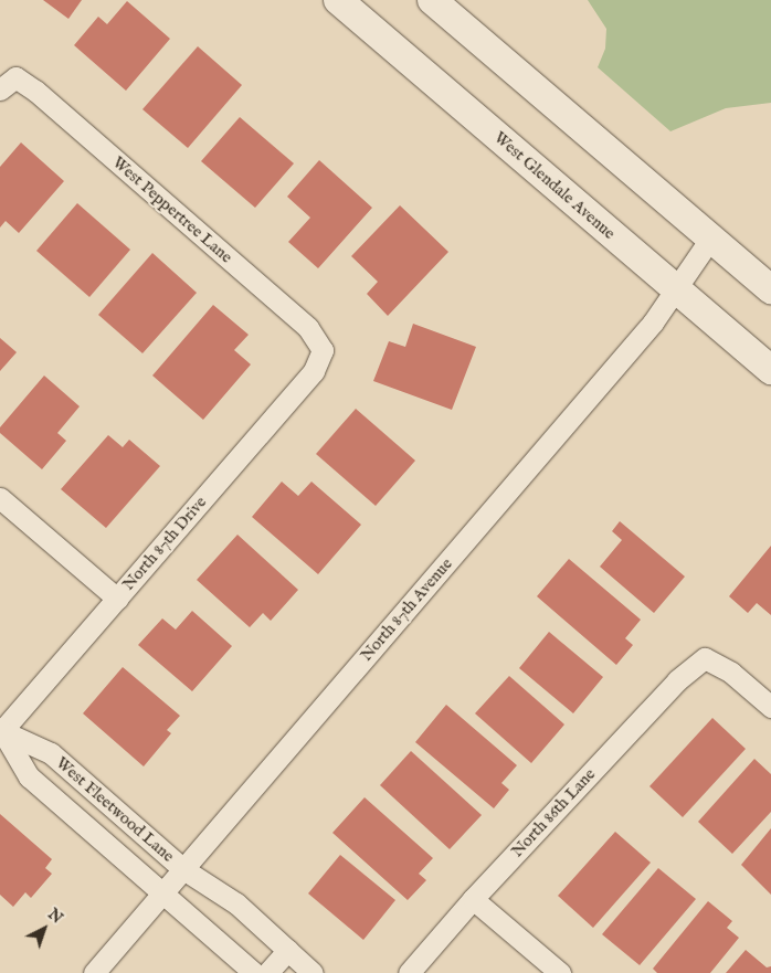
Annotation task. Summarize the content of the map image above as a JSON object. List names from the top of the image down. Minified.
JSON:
{"streets":{"main road":["West Glendale Avenue"],"street":["West Peppertree Lane","North 87th Drive","North 87th Avenue","West Fleetwood Lane","North 86th Lane"]},"crossings":[["West Glendale Avenue","North 87th Avenue"],["West Peppertree Lane","North 87th Drive"],["North 87th Drive","West Fleetwood Lane"],["North 87th Avenue","West Fleetwood Lane"]],"north":"top right"}
